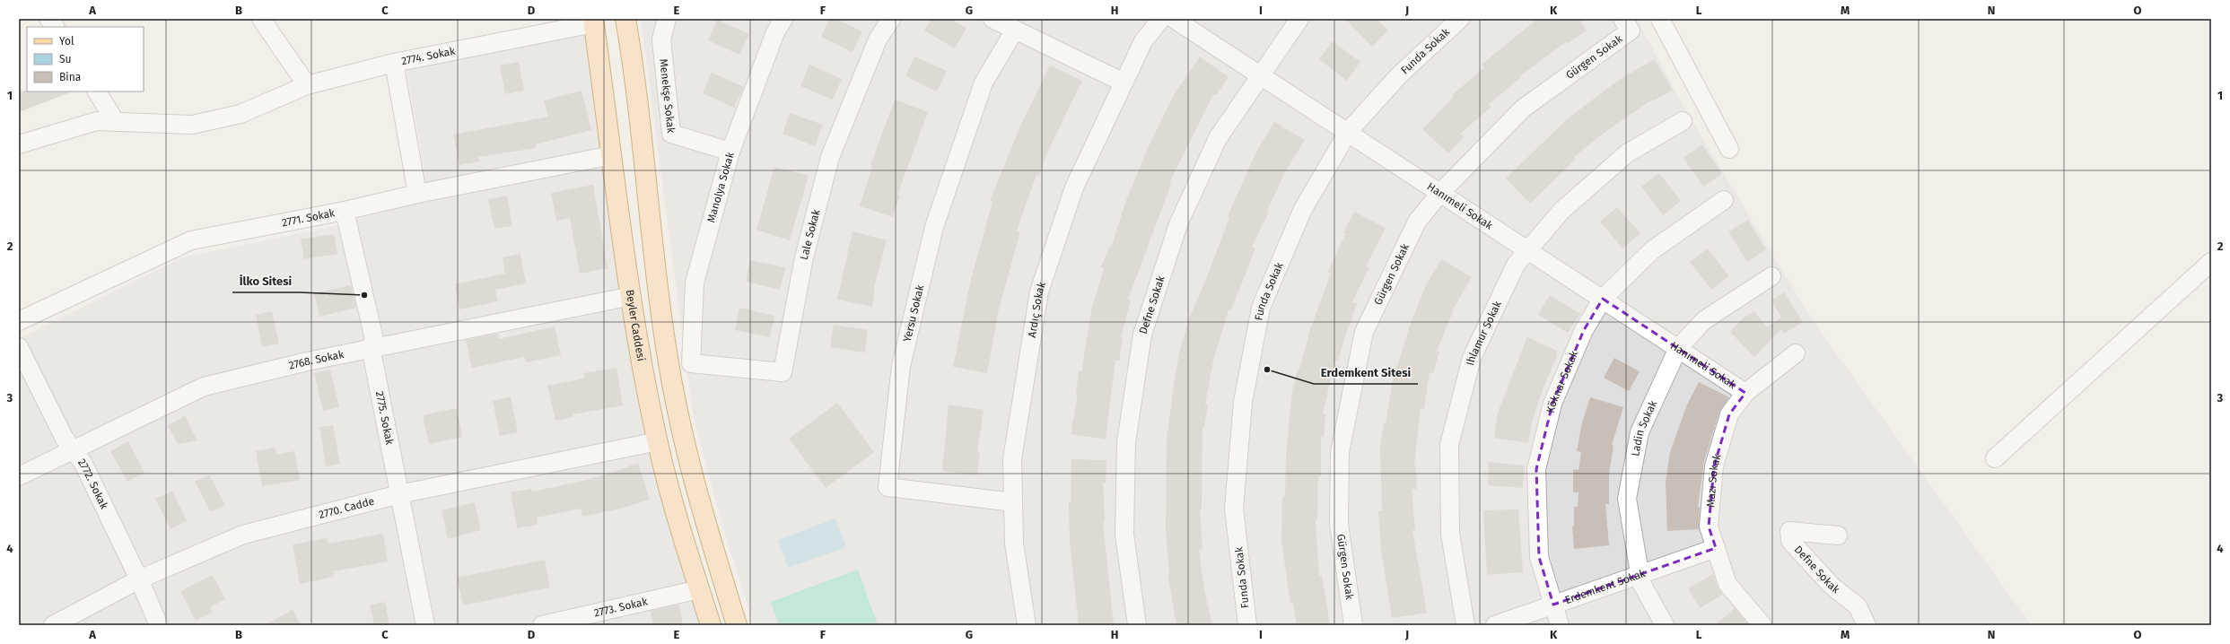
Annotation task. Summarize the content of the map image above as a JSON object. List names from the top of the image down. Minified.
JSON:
{"streets":{"main road":["Beyler Caddesi"],"street":["Funda Sokak","2774. Sokak","Gürgen Sokak","Menekşe Sokak","Manolya Sokak","Hanımeli Sokak","2771. Sokak","Lale Sokak","Defne Sokak","Ardıç Sokak","Yersu Sokak","Ihlamur Sokak","2768. Sokak","Köknar Sokak","2775. Sokak","Ladin Sokak","Mazı Sokak","2772. Sokak","2770. Cadde","Erdemkent Sokak","2773. Sokak"]},"crossings":[["Funda Sokak","Hanımeli Sokak"],["2774. Sokak","2771. Sokak"],["2774. Sokak","Beyler Caddesi"],["Gürgen Sokak","Hanımeli Sokak"],["Menekşe Sokak","Manolya Sokak"],["Manolya Sokak","Lale Sokak"],["Hanımeli Sokak","Defne Sokak"],["Hanımeli Sokak","Ihlamur Sokak"],["Hanımeli Sokak","Köknar Sokak"],["Hanımeli Sokak","Ladin Sokak"],["Hanımeli Sokak","Mazı Sokak"],["2771. Sokak","Beyler Caddesi"],["2771. Sokak","2775. Sokak"],["Ardıç Sokak","Yersu Sokak"],["Beyler Caddesi","2768. Sokak"],["Beyler Caddesi","2770. Cadde"],["Beyler Caddesi","2773. Sokak"],["2768. Sokak","2775. Sokak"],["2768. Sokak","2772. Sokak"],["Köknar Sokak","Erdemkent Sokak"],["2775. Sokak","2770. Cadde"],["Ladin Sokak","Erdemkent Sokak"],["Mazı Sokak","Erdemkent Sokak"],["2772. Sokak","2770. Cadde"]],"places":["İlko Sitesi","Erdemkent Sitesi"],"legend":["Yol","Su","Bina"],"grid":{"columns":["A","B","C","D","E","F","G","H","I","J","K","L","M","N","O"],"rows":["1","2","3","4"]}}
